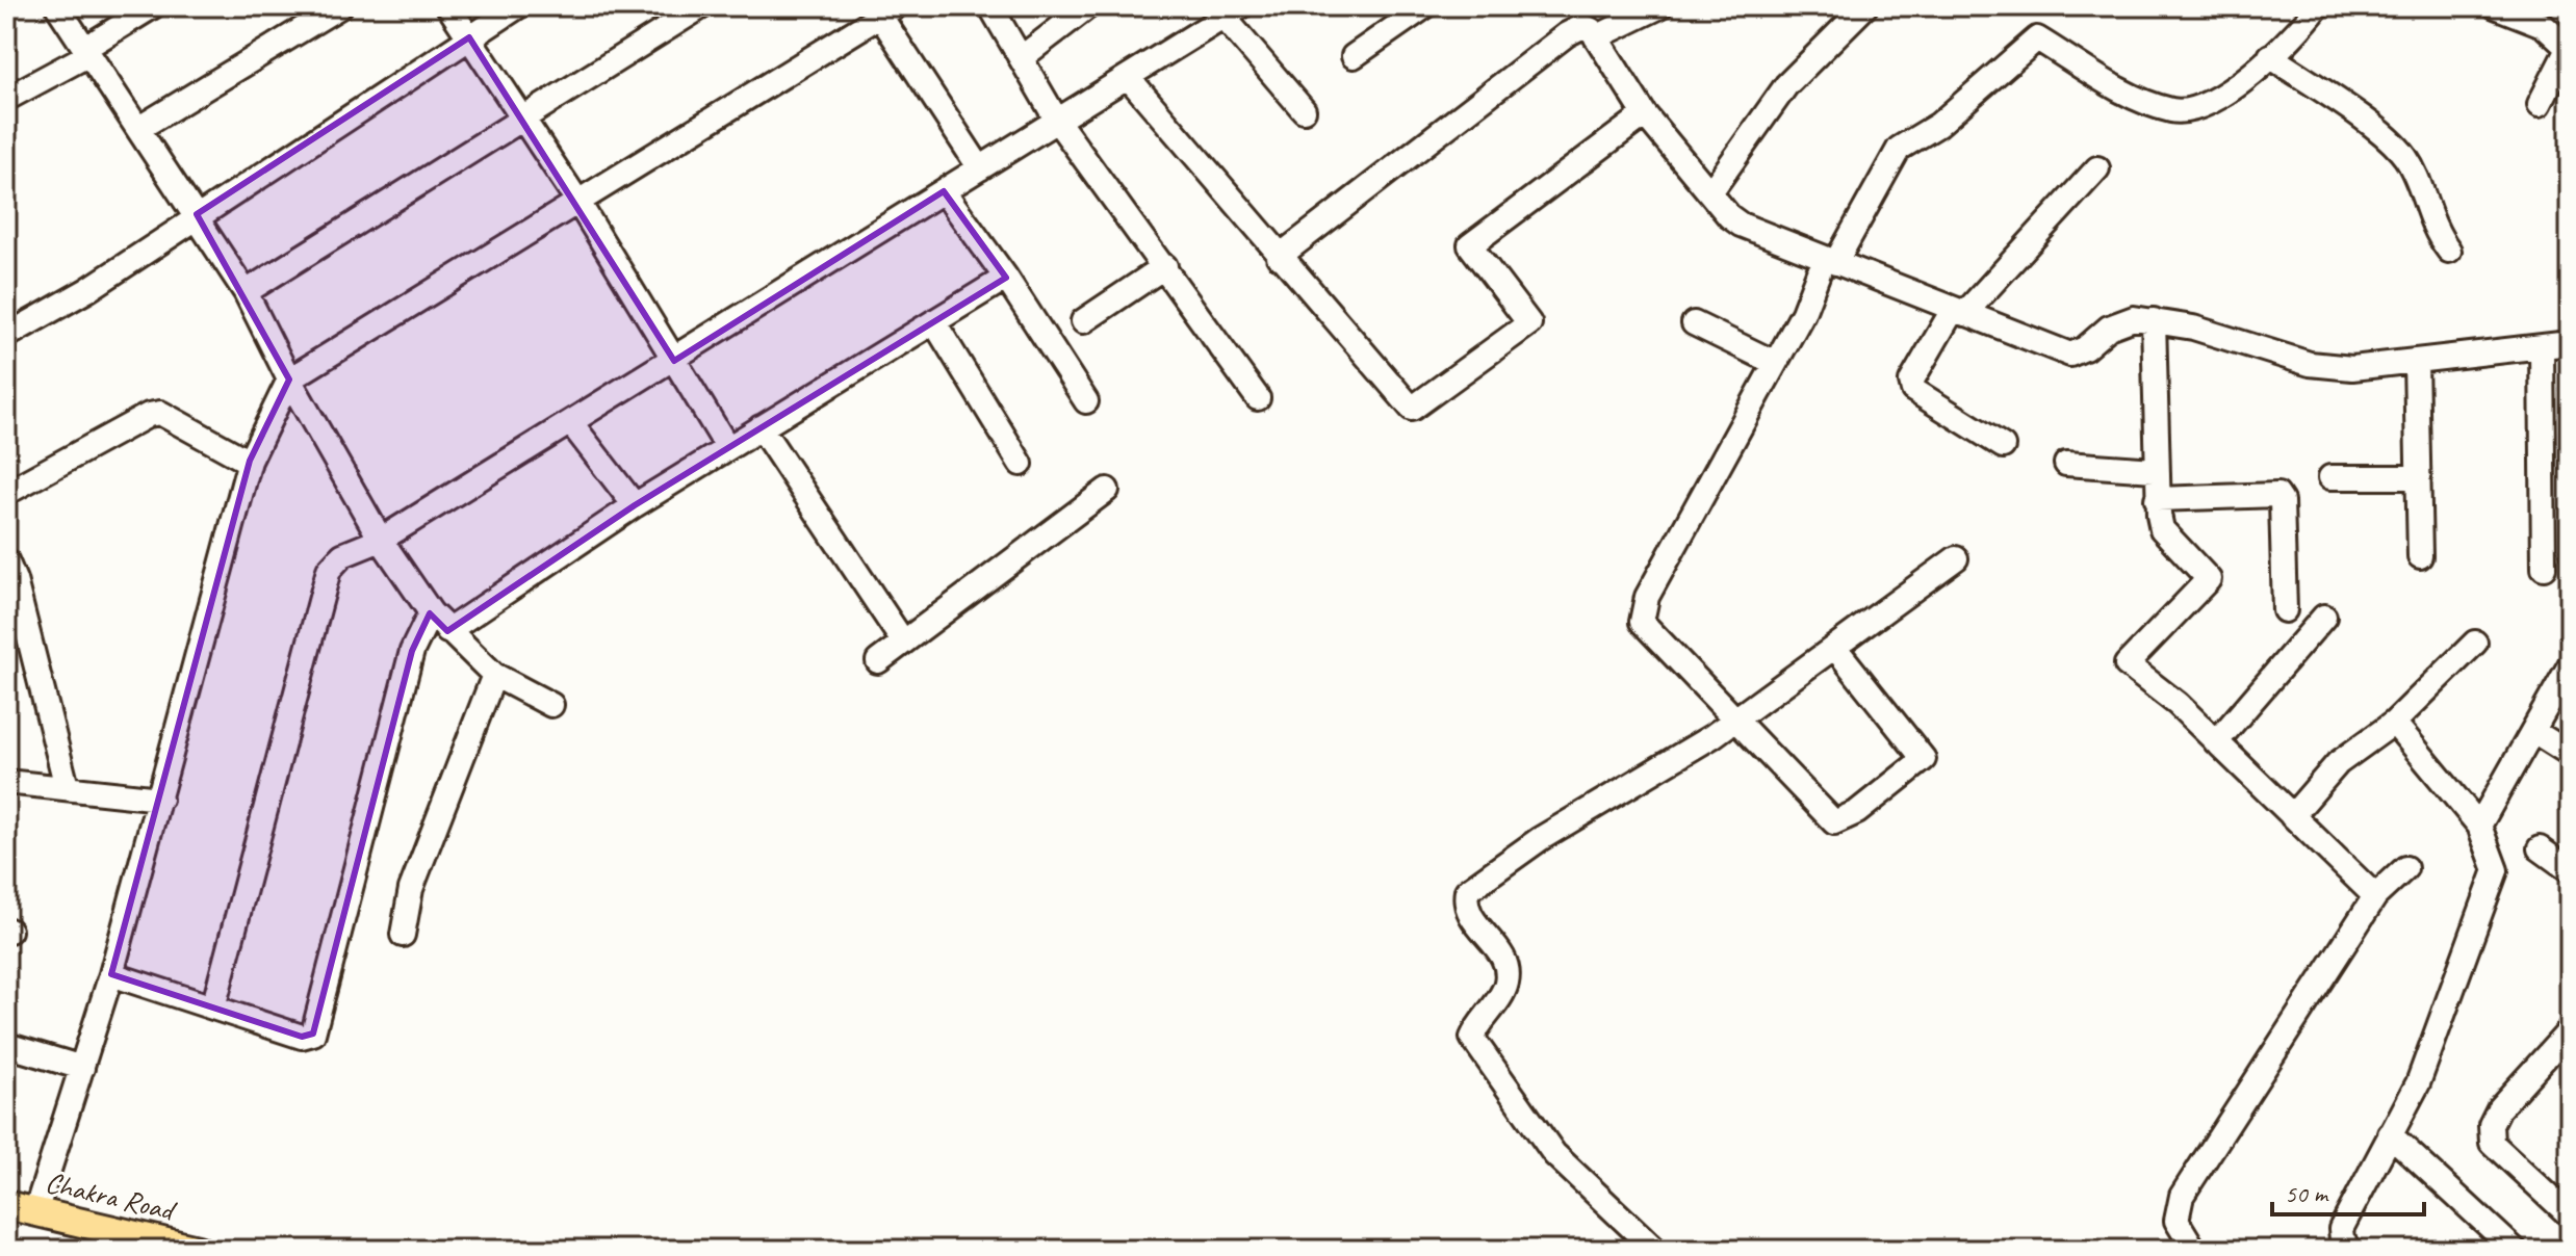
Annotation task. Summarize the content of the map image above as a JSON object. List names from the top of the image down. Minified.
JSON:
{"streets":{"main road":["Chakra Road"]},"scale_bar":"50 m"}
